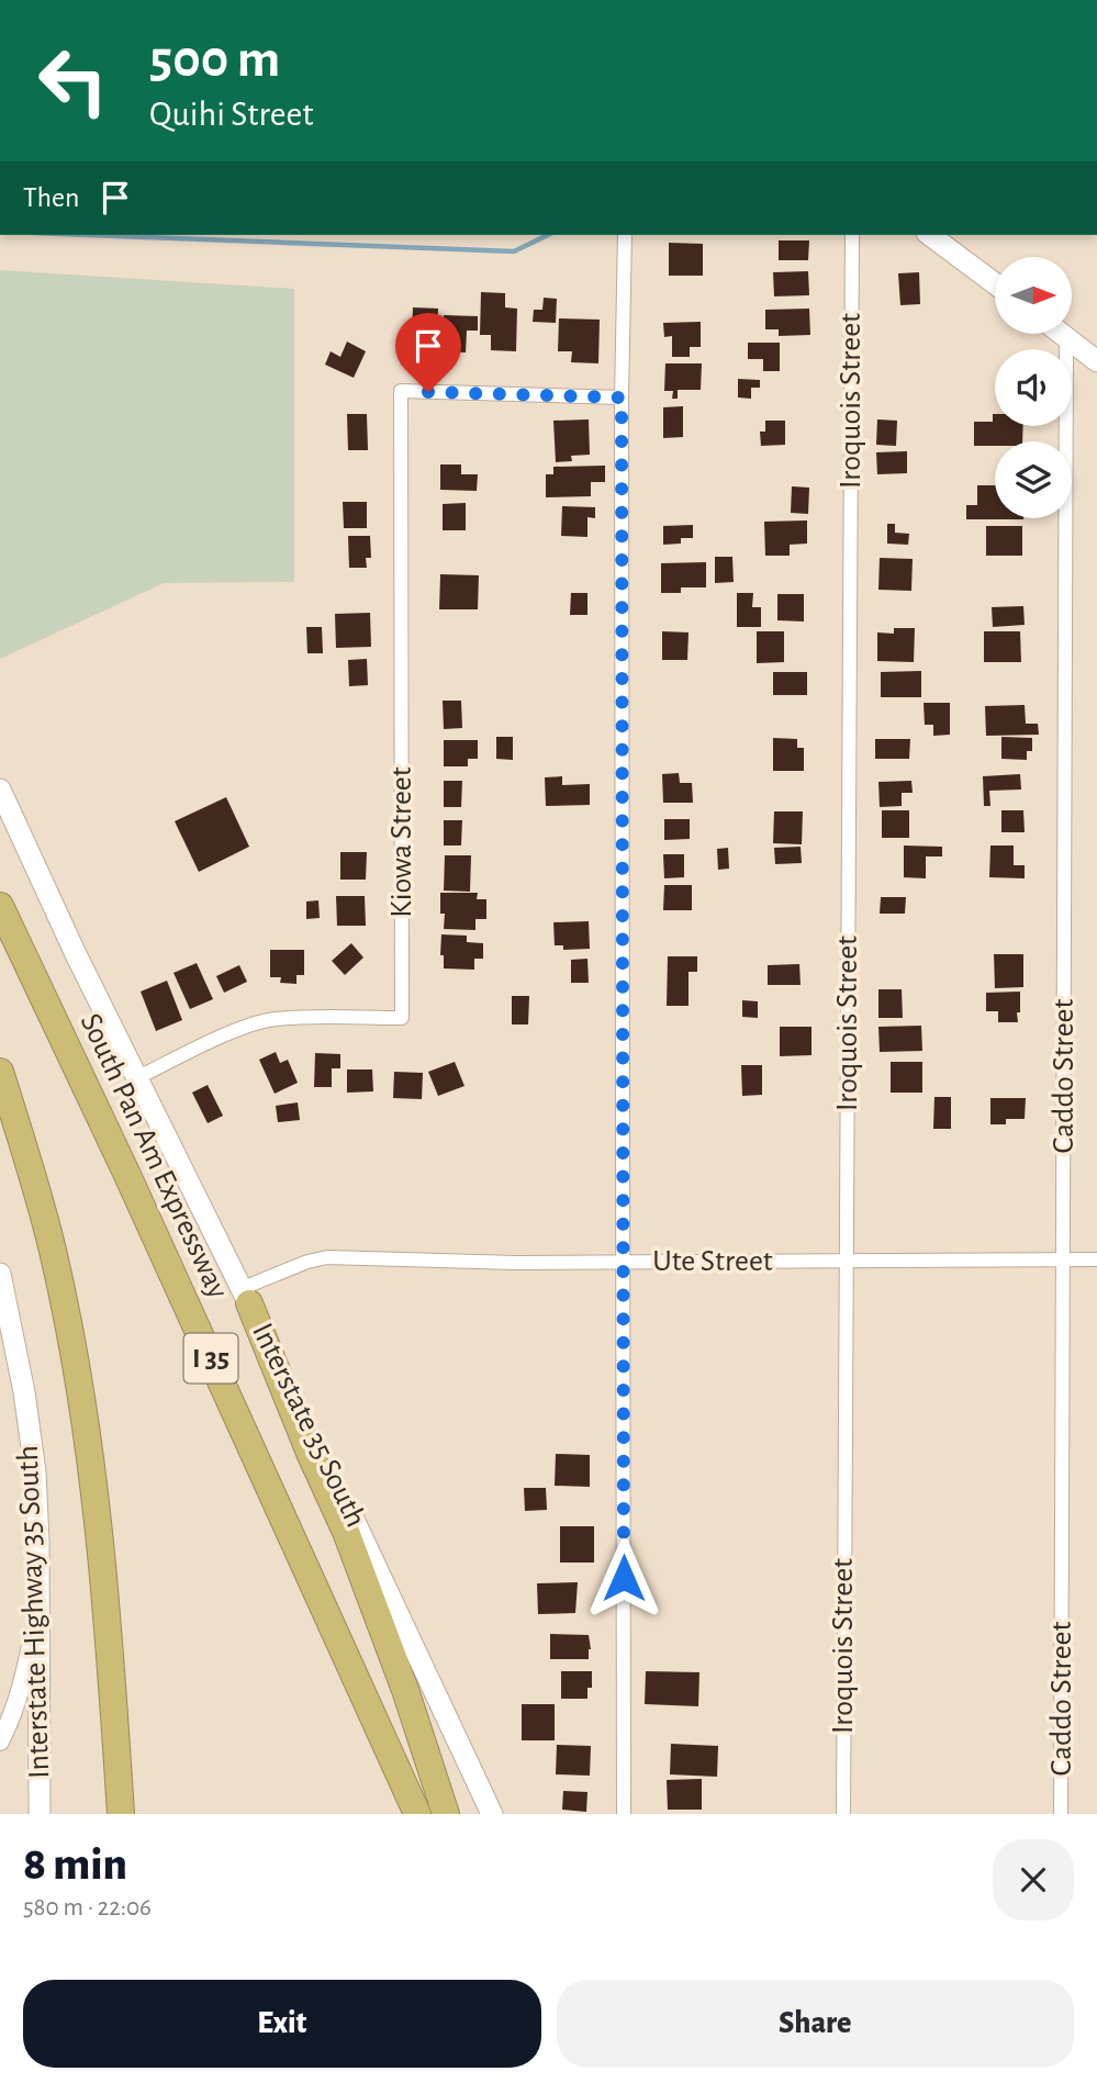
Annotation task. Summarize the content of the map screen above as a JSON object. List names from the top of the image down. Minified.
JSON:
{"streets":{"highway":["South Pan Am Expressway","I 35"],"main road":["Interstate 35 South","Interstate Highway 35 South"],"street":["Iroquois Street","Kiowa Street","Caddo Street","Ute Street"]},"crossings":[["Iroquois Street","Ute Street"],["Kiowa Street","Interstate 35 South"],["Caddo Street","Ute Street"],["Ute Street","Interstate 35 South"]],"north":"right","page":{"turn":["500 m","Quihi Street"],"then":"Then","heading":["8 min","580 m · 22:06"],"buttons":["Exit","Share"]}}
